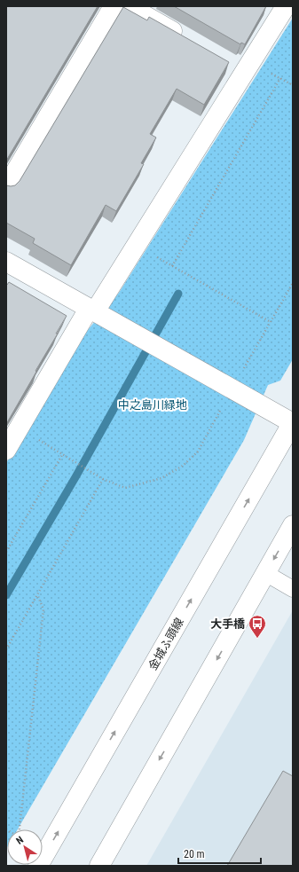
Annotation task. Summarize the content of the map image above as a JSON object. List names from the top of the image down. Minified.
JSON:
{"streets":{"street":["金城ふ頭線"]},"parks":["中之島川緑地"],"places":{"bus stop":["大手橋"]},"scale_bar":"20 m","north":"top left"}
